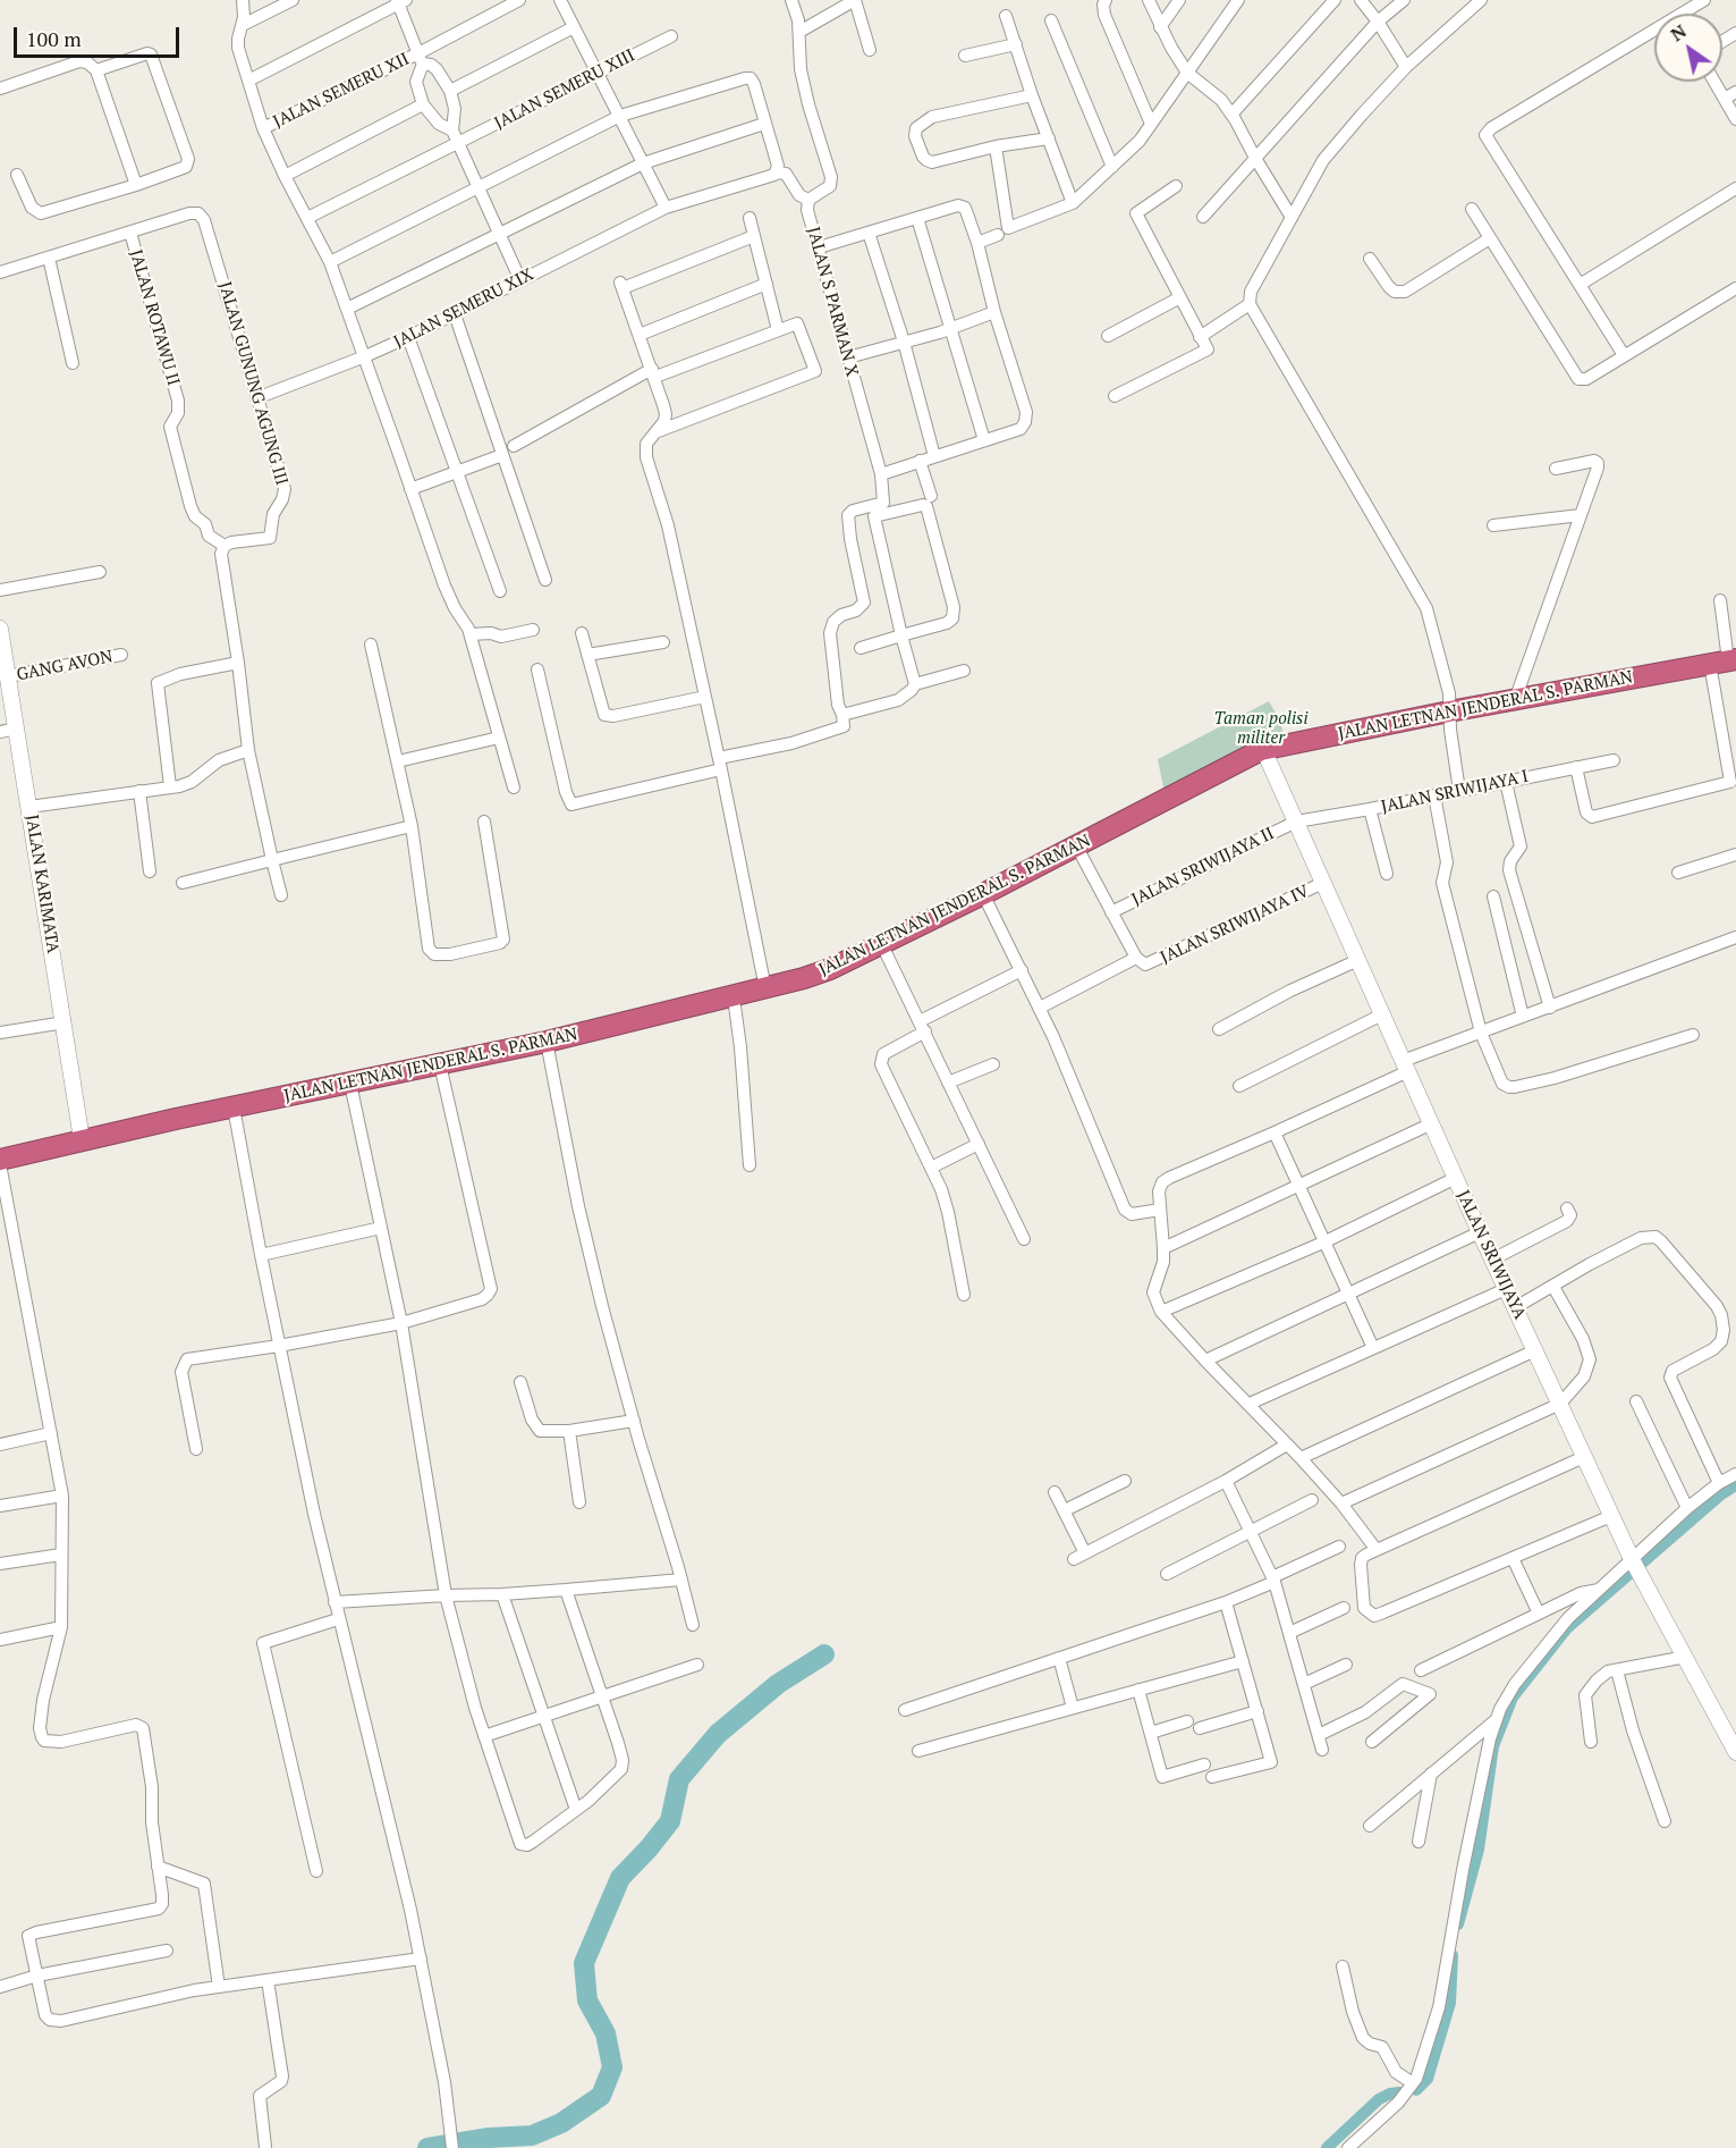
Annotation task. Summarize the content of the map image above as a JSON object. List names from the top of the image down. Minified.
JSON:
{"streets":{"highway":["JALAN LETNAN JENDERAL S. PARMAN"],"street":["JALAN SEMERU XIII","JALAN SEMERU XII","JALAN S PARMAN X","JALAN SEMERU XIX","JALAN ROTAWU II","JALAN GUNUNG AGUNG III","GANG AVON","JALAN SRIWIJAYA I","JALAN SRIWIJAYA II","JALAN KARIMATA","JALAN SRIWIJAYA IV","JALAN SRIWIJAYA"]},"crossings":[["JALAN SEMERU XIX","JALAN GUNUNG AGUNG III"],["JALAN ROTAWU II","JALAN GUNUNG AGUNG III"],["GANG AVON","JALAN KARIMATA"],["JALAN LETNAN JENDERAL S. PARMAN","JALAN KARIMATA"],["JALAN LETNAN JENDERAL S. PARMAN","JALAN SRIWIJAYA"],["JALAN SRIWIJAYA I","JALAN SRIWIJAYA II"],["JALAN SRIWIJAYA I","JALAN SRIWIJAYA"],["JALAN SRIWIJAYA II","JALAN SRIWIJAYA"],["JALAN SRIWIJAYA IV","JALAN SRIWIJAYA"]],"parks":["Taman polisi militer"],"scale_bar":"100 m","north":"top left"}
